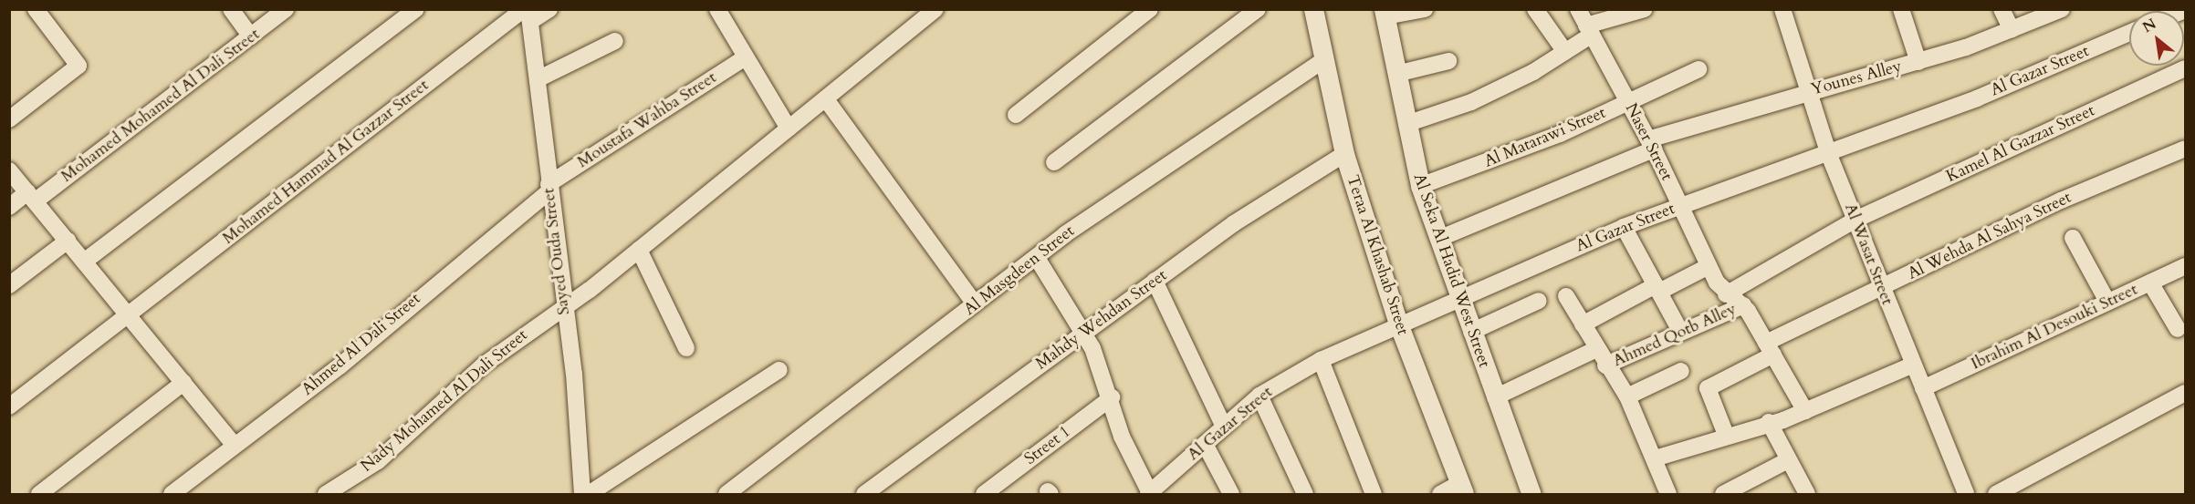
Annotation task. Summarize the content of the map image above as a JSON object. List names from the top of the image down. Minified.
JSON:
{"streets":{"street":["Al Gazar Street","Younes Alley","Mohamed Mohamed Al Dali Street","Moustafa Wahba Street","Al Matarawi Street","Naser Street","Kamel Al Gazzar Street","Mohamed Hammad Al Gazzar Street","Al Wehda Al Sahya Street","Sayed Ouda Street","Al Wasat Street","Teraa Al Khashab Street","Al Masgdeen Street","Al Seka Al Hadid West Street","Mahdy Wehdan Street","Ibrahim Al Desouki Street","Ahmed Qotb Alley","Ahmed Al Dali Street","Nady Mohamed Al Dali Street","Street 1"]},"crossings":[["Al Gazar Street","Naser Street"],["Al Gazar Street","Al Wasat Street"],["Al Gazar Street","Teraa Al Khashab Street"],["Al Gazar Street","Al Seka Al Hadid West Street"],["Younes Alley","Naser Street"],["Younes Alley","Al Wasat Street"],["Younes Alley","Al Seka Al Hadid West Street"],["Moustafa Wahba Street","Sayed Ouda Street"],["Moustafa Wahba Street","Ahmed Al Dali Street"],["Al Matarawi Street","Naser Street"],["Al Matarawi Street","Al Seka Al Hadid West Street"],["Naser Street","Kamel Al Gazzar Street"],["Naser Street","Al Wehda Al Sahya Street"],["Naser Street","Ahmed Qotb Alley"],["Kamel Al Gazzar Street","Al Wasat Street"],["Mohamed Hammad Al Gazzar Street","Sayed Ouda Street"],["Al Wehda Al Sahya Street","Al Wasat Street"],["Sayed Ouda Street","Ahmed Al Dali Street"],["Sayed Ouda Street","Nady Mohamed Al Dali Street"],["Al Wasat Street","Ibrahim Al Desouki Street"],["Teraa Al Khashab Street","Al Masgdeen Street"],["Teraa Al Khashab Street","Mahdy Wehdan Street"]],"north":"top left"}
